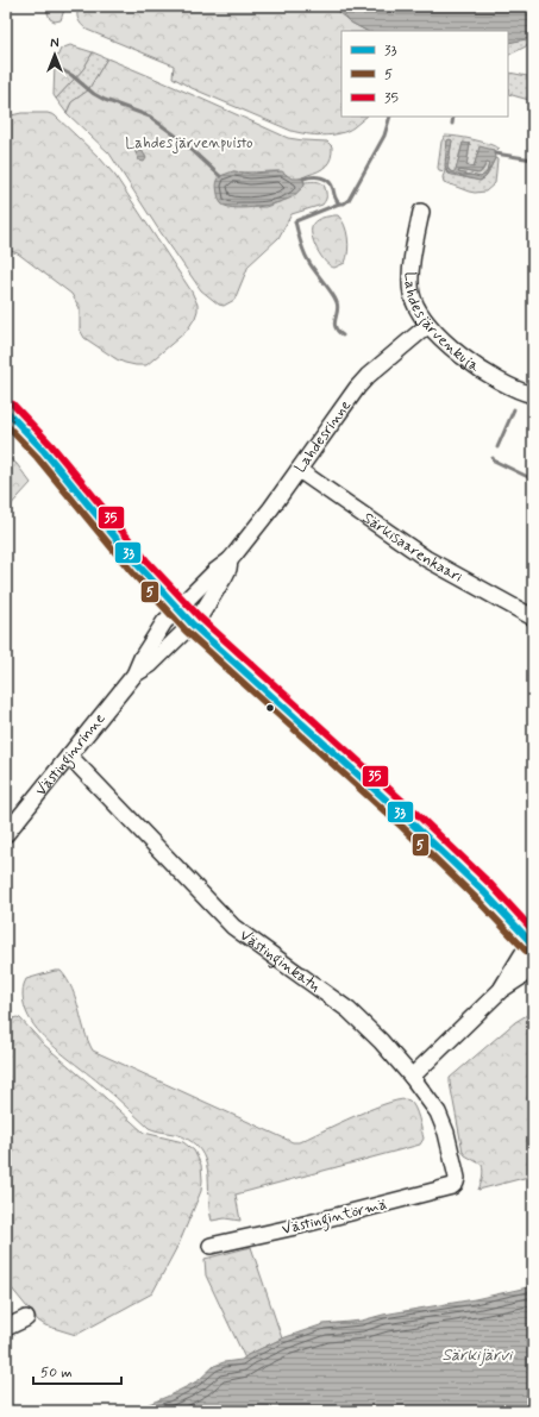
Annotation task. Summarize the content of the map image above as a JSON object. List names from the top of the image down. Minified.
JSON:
{"streets":{"street":["Lahdesjärvenkuja","Lahdesrinne","Särkisaarenkaari","Västinginrinne","Västinginkatu","Västingintörmä"]},"crossings":[["Lahdesjärvenkuja","Lahdesrinne"],["Lahdesrinne","Särkisaarenkaari"],["Lahdesrinne","Västinginrinne"],["Västinginrinne","Västinginkatu"],["Västinginkatu","Västingintörmä"]],"water":["Särkijärvi"],"parks":["Lahdesjärvenpuisto"],"lines":["transit line 35","transit line 33","transit line 5"],"legend":["33","5","35"],"scale_bar":"50 m","north":"top"}
